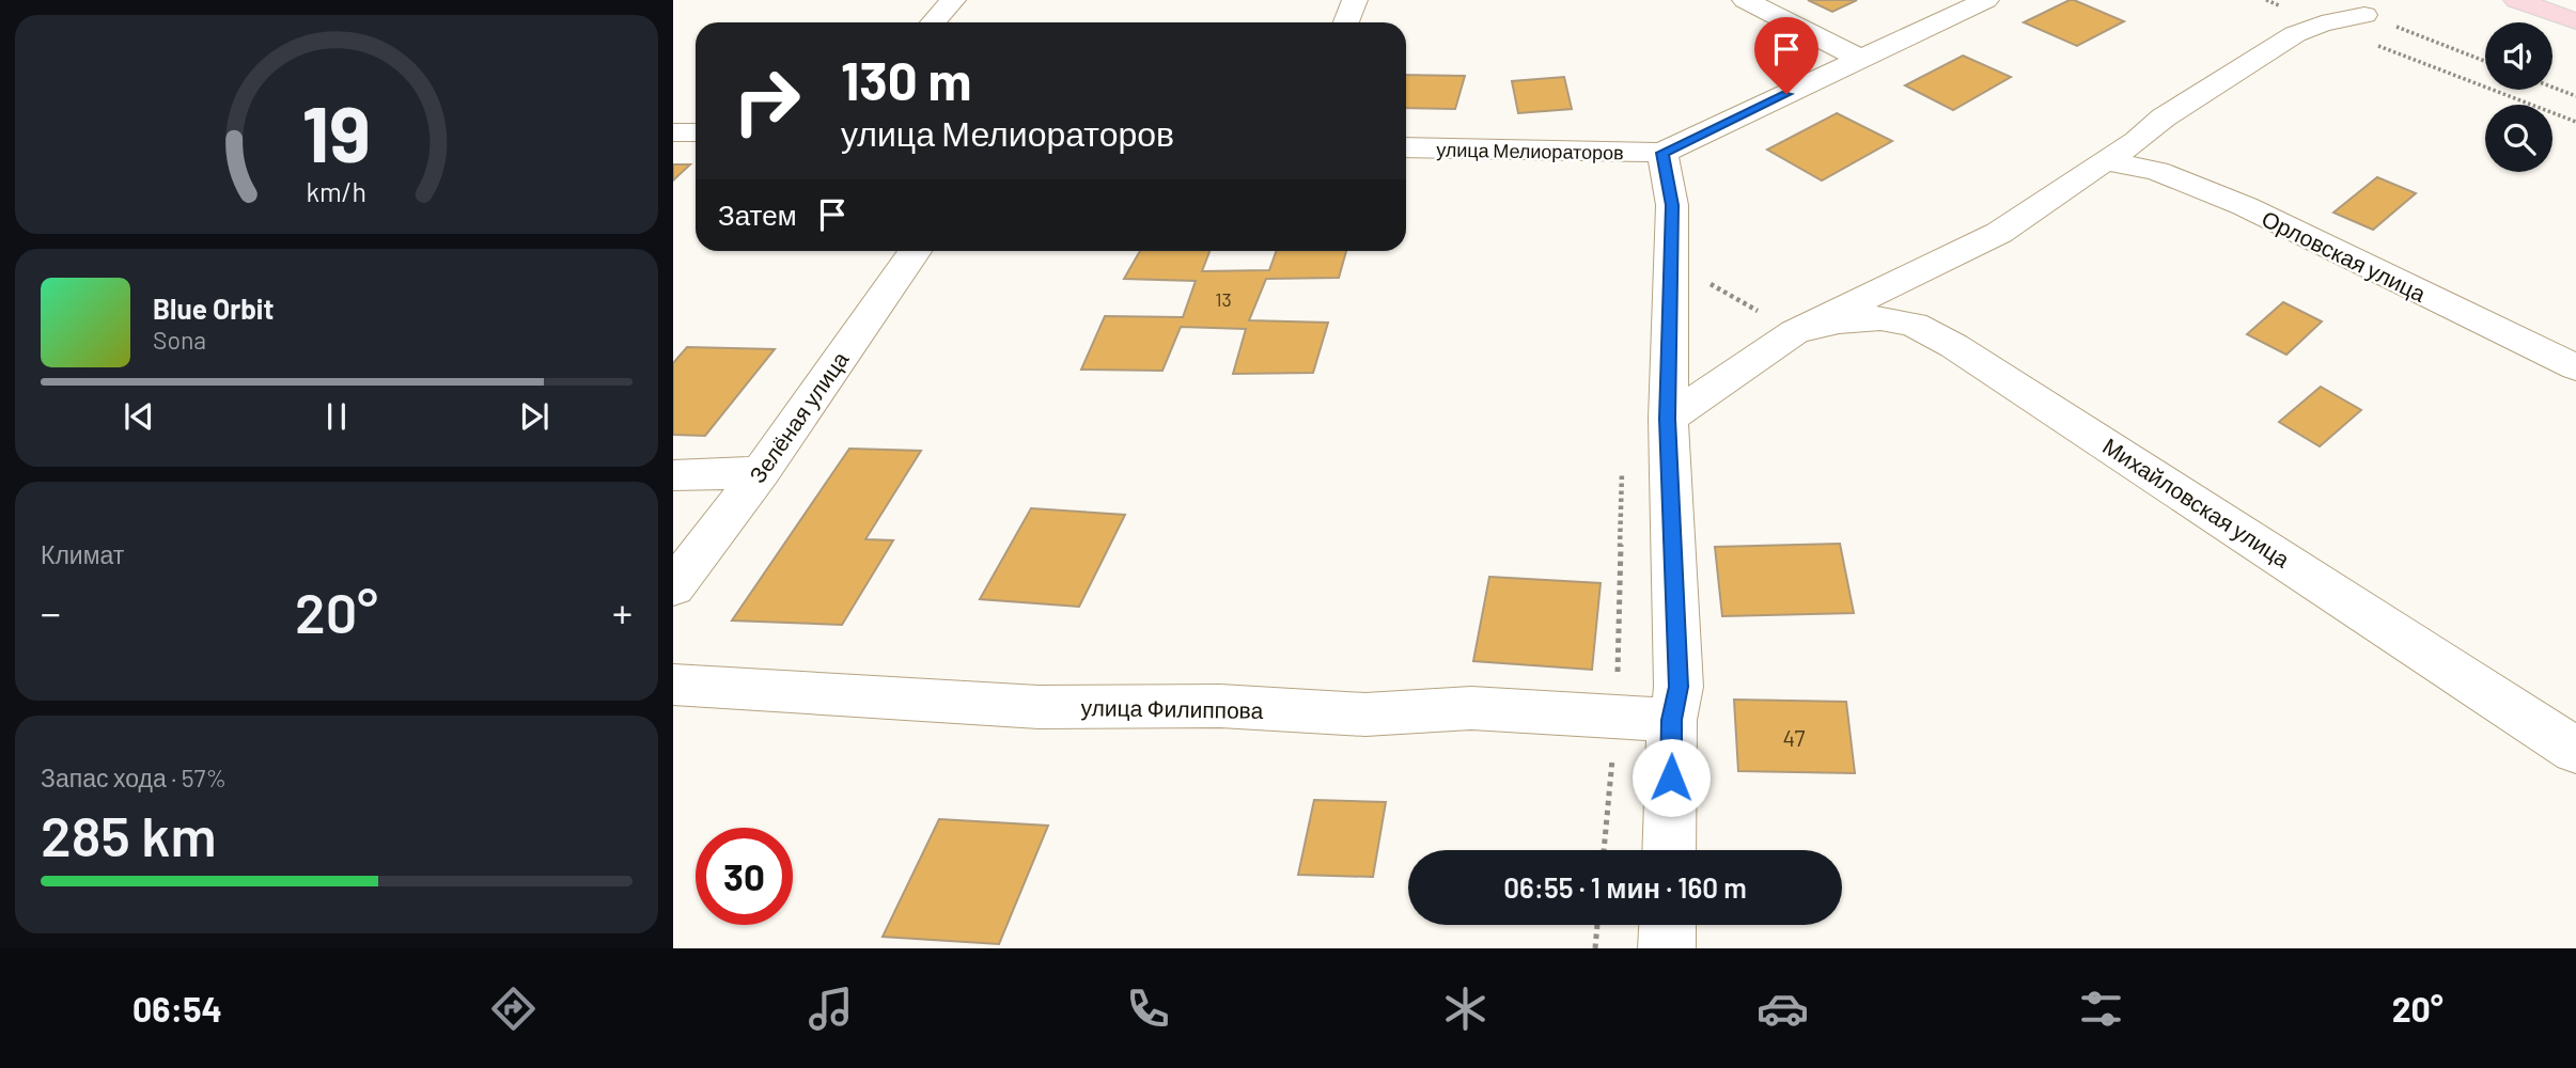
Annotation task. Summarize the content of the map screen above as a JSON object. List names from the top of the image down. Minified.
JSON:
{"streets":{"street":["улица Мелиораторов","Орловская улица","Зелёная улица","Михайловская улица","улица Филиппова"]},"house_numbers":["13","47"],"page":{"turn":["130 m","улица Мелиораторов"],"then":"Затем","song":["Blue Orbit","Sona"],"tile":["Климат",["Запас хода · 57%","285 km"]],"heat":["−","20°","+"],"limit":"30","trip":"06:55 · 1 мин · 160 m","tabs":["06:54","20°"],"gauge":["19","km/h"]}}
